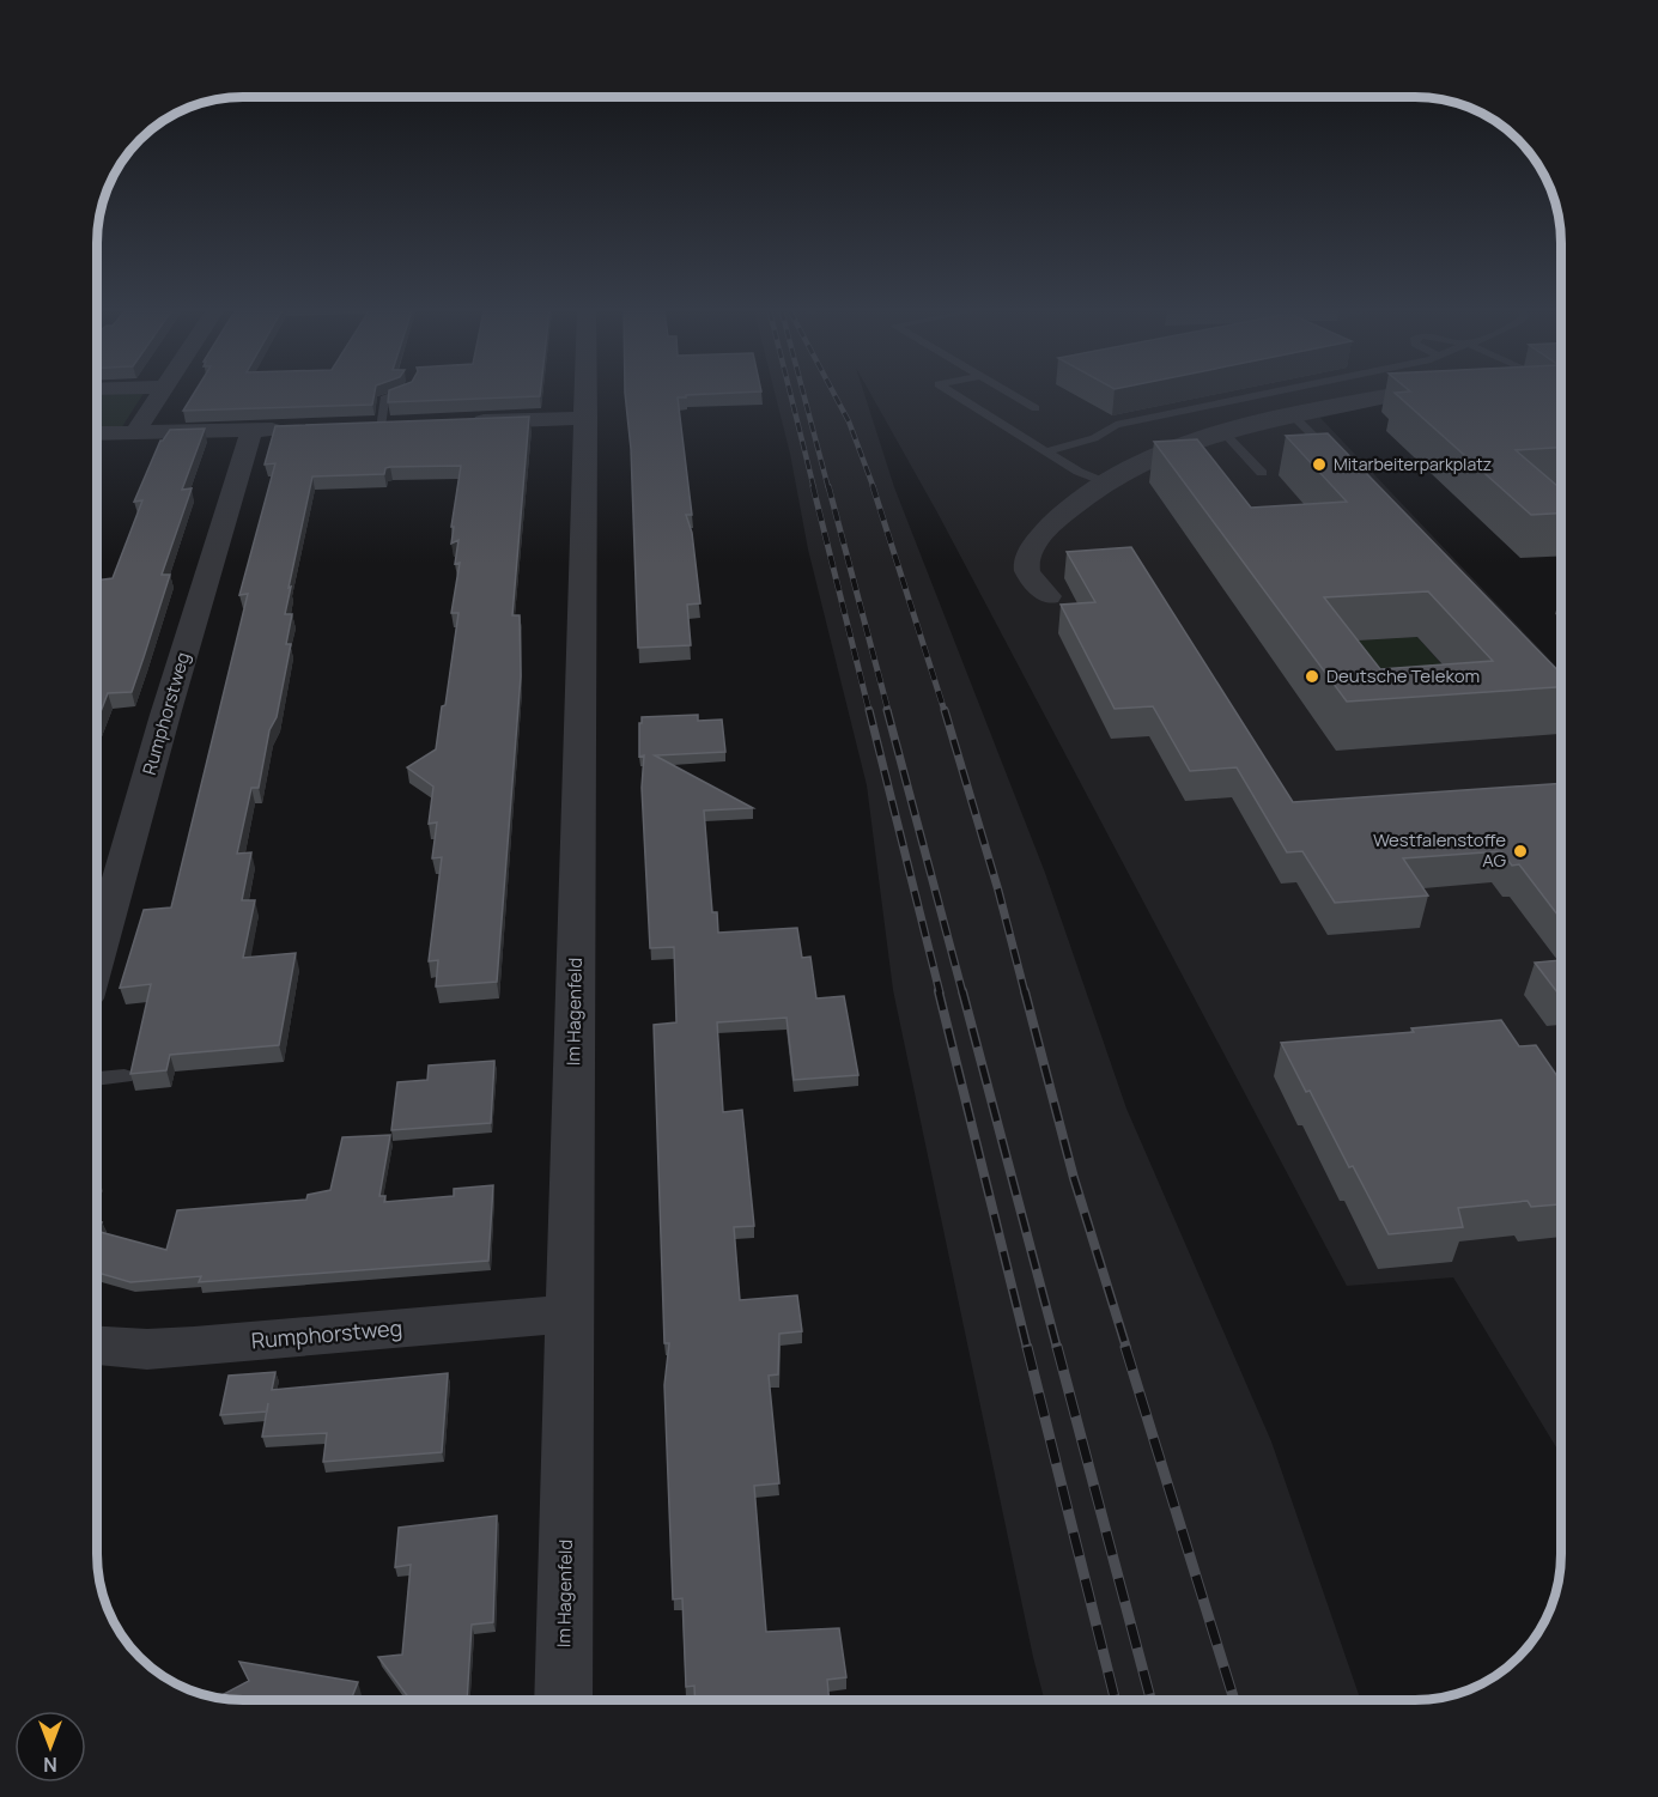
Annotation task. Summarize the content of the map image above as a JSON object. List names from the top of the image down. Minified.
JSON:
{"streets":{"street":["Rumphorstweg","Im Hagenfeld"]},"crossings":[["Rumphorstweg","Im Hagenfeld"]],"places":["Mitarbeiterparkplatz","Deutsche Telekom","Westfalenstoffe AG"],"north":"bottom"}
